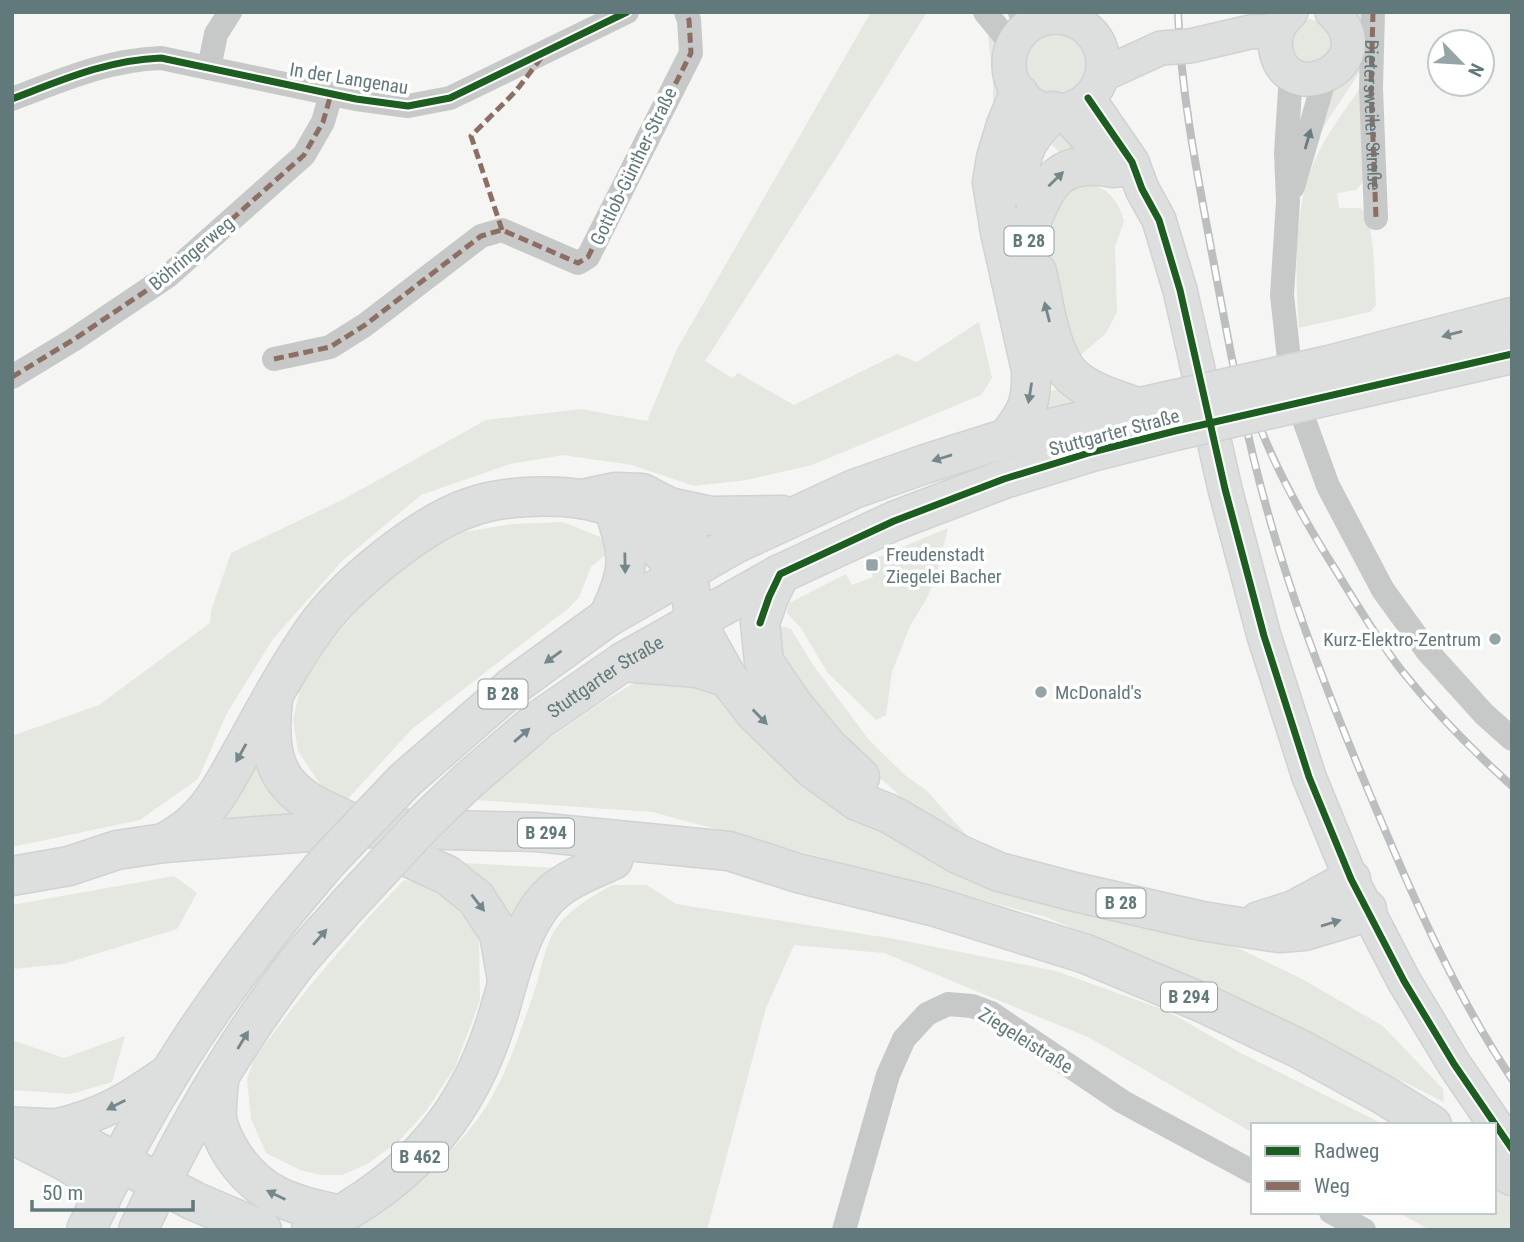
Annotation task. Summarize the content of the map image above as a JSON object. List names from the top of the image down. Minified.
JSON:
{"streets":{"main road":["B 28","Stuttgarter Straße","B 294","B 462"],"street":["In der Langenau","Dietersweiler Straße","Gottlob-Günther-Straße","Böhringerweg","Ziegeleistraße"]},"crossings":[["In der Langenau","Böhringerweg"],["B 28","Stuttgarter Straße"],["B 294","B 462"]],"places":{"transit":["Freudenstadt Ziegelei Bacher"],"other":["Kurz-Elektro-Zentrum","McDonald's"]},"legend":["Radweg","Weg"],"scale_bar":"50 m","north":"bottom right"}
